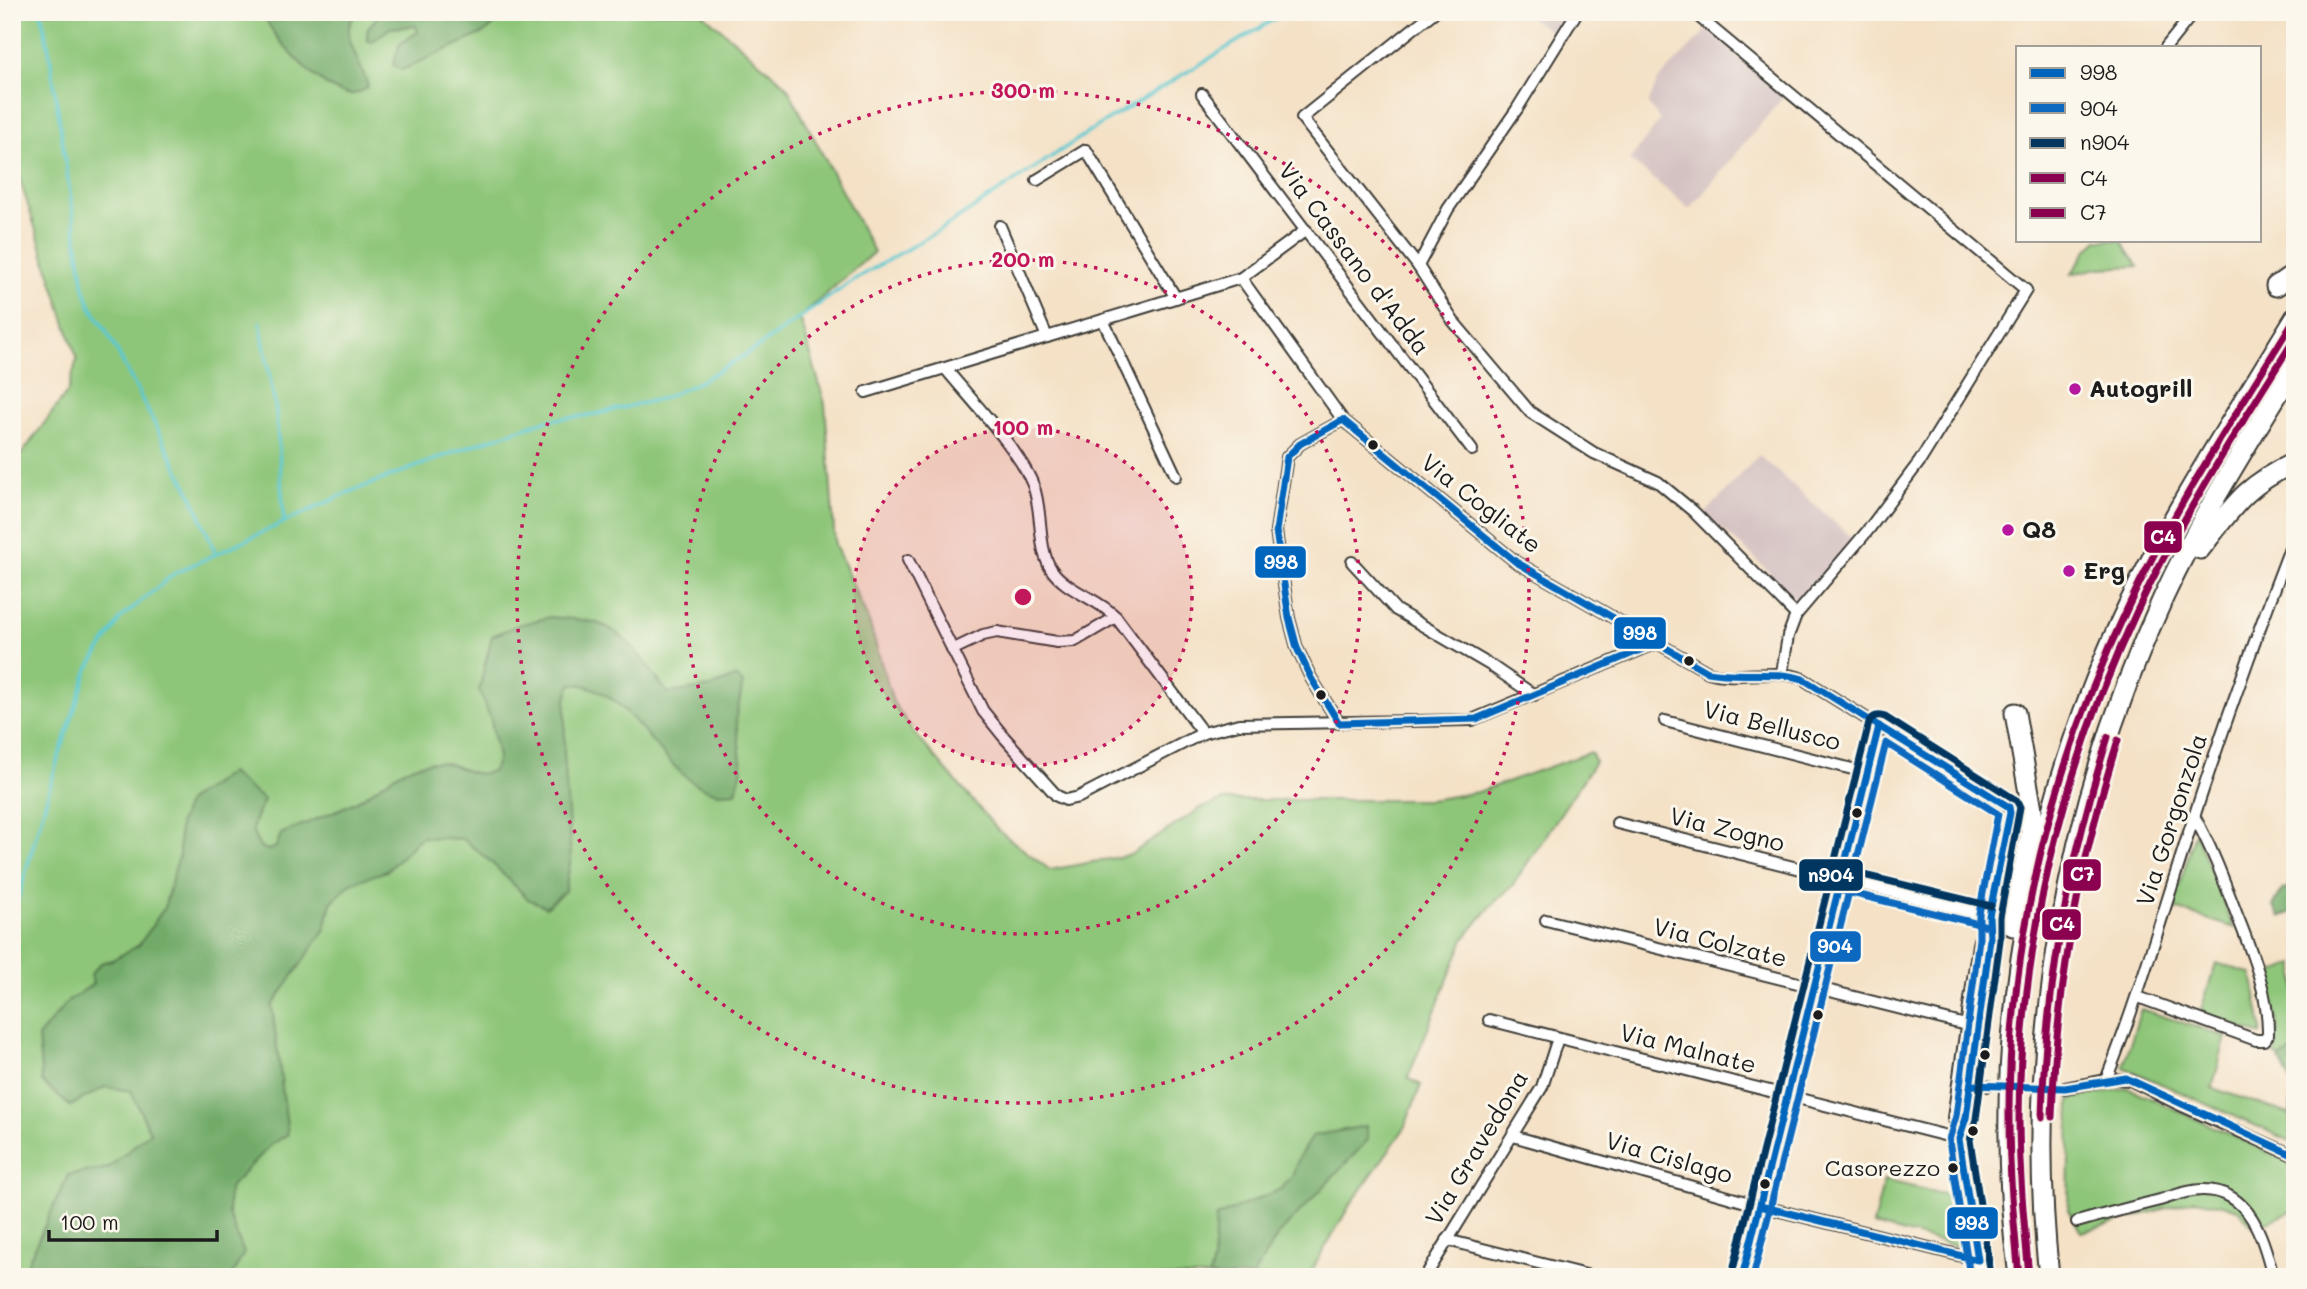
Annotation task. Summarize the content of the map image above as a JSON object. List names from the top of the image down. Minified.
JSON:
{"streets":{"street":["Via Cassano d'Adda","Via Cogliate","Via Bellusco","Via Gorgonzola","Via Zogno","Via Colzate","Via Malnate","Via Gravedona","Via Cislago"]},"crossings":[["Via Cogliate","Via Zogno"],["Via Malnate","Via Gravedona"],["Via Gravedona","Via Cislago"]],"places":["Autogrill","Q8","Erg","Casorezzo"],"lines":["transit line C4","transit line C7","transit line 998","transit line n904","transit line 904"],"legend":["998","904","n904","C4","C7"],"scale_bar":"100 m","rings":["300 m","200 m","100 m"]}
